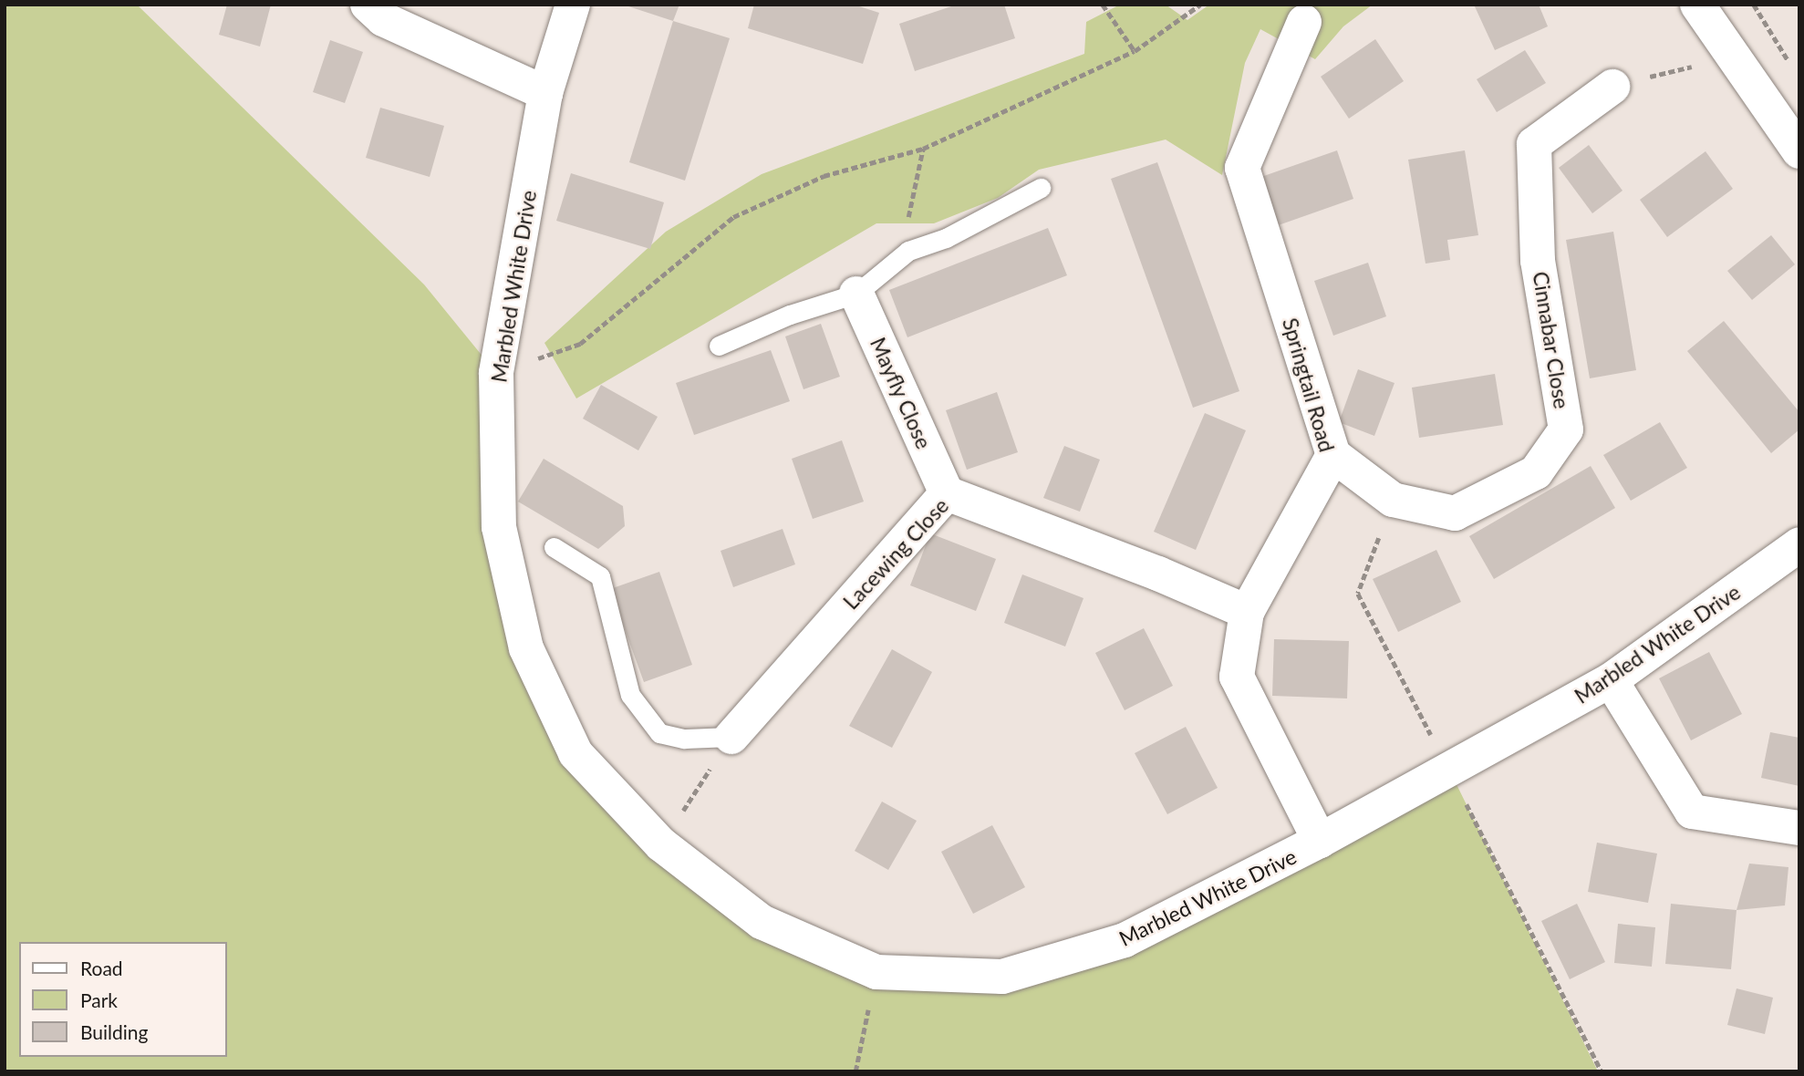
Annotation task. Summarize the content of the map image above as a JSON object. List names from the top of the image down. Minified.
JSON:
{"streets":{"street":["Marbled White Drive","Cinnabar Close","Springtail Road","Mayfly Close","Lacewing Close"]},"crossings":[["Marbled White Drive","Springtail Road"],["Cinnabar Close","Springtail Road"],["Springtail Road","Lacewing Close"],["Mayfly Close","Lacewing Close"]],"legend":["Road","Park","Building"]}
